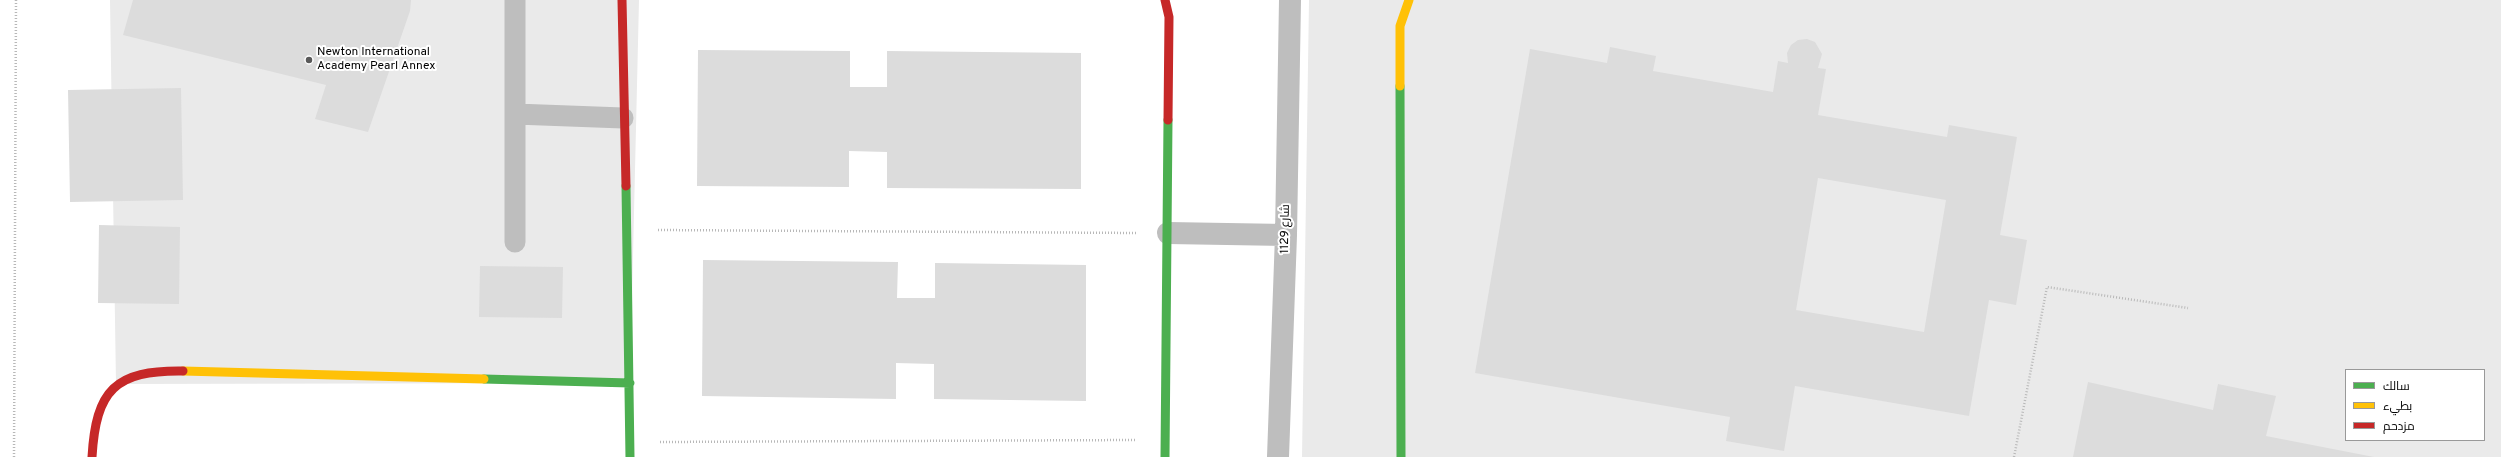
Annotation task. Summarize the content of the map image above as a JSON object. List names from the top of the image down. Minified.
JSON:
{"streets":{"street":["شارع 1129"]},"places":["Newton International Academy Pearl Annex"],"legend":["سالك","بطيء","مزدحم"]}
